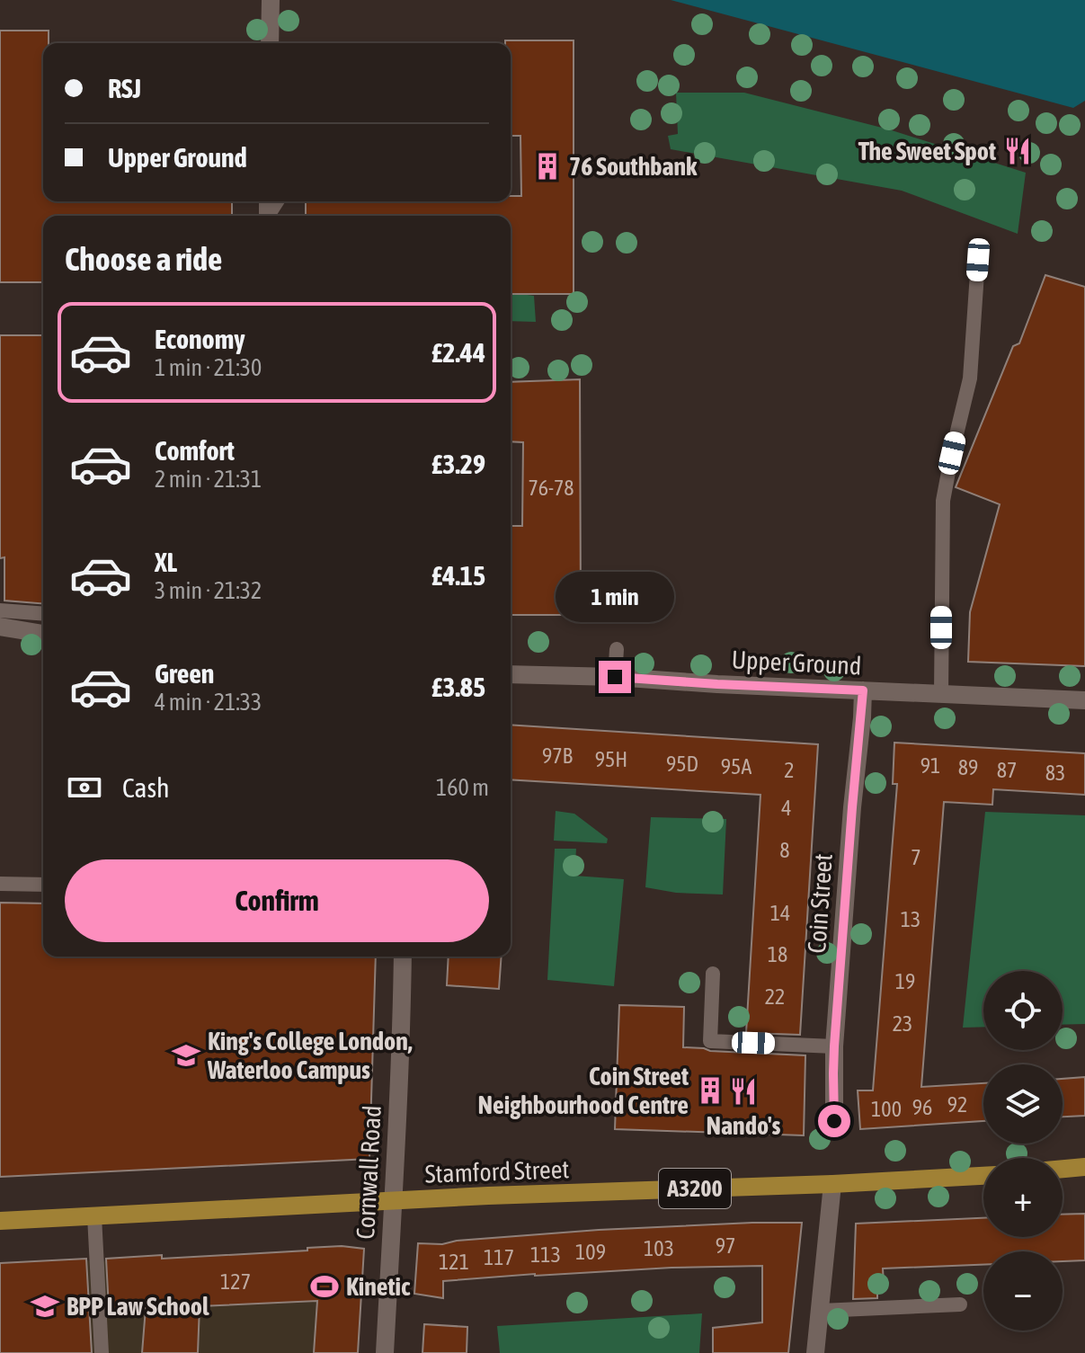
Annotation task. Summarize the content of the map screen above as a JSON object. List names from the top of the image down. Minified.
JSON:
{"streets":{"main road":["Stamford Street","A3200"],"street":["Upper Ground","Coin Street","Cornwall Road"]},"crossings":[["Upper Ground","Coin Street"],["Stamford Street","Cornwall Road"]],"places":{"restaurant":["The Sweet Spot","Nando's"],"building":["76 Southbank","Coin Street Neighbourhood Centre"],"school or university":["King's College London, Waterloo Campus","BPP Law School"],"sports":["Kinetic"]},"house_numbers":["76-78","97B","95H","95D","91","95A","89","2","87","83","4","8","7","14","13","18","19","22","23","92","96","100","97","103","109","113","117","121","127"],"page":{"banner":["RSJ","Upper Ground"],"heading":"Choose a ride","list":[{"name":"Economy","note":"1 min · 21:30","value":"£2.44"},{"name":"Comfort","note":"2 min · 21:31","value":"£3.29"},{"name":"XL","note":"3 min · 21:32","value":"£4.15"},{"name":"Green","note":"4 min · 21:33","value":"£3.85"}],"bubble":"1 min","pay":["Cash","160 m"],"buttons":"Confirm","map_buttons":["+","−"]}}
